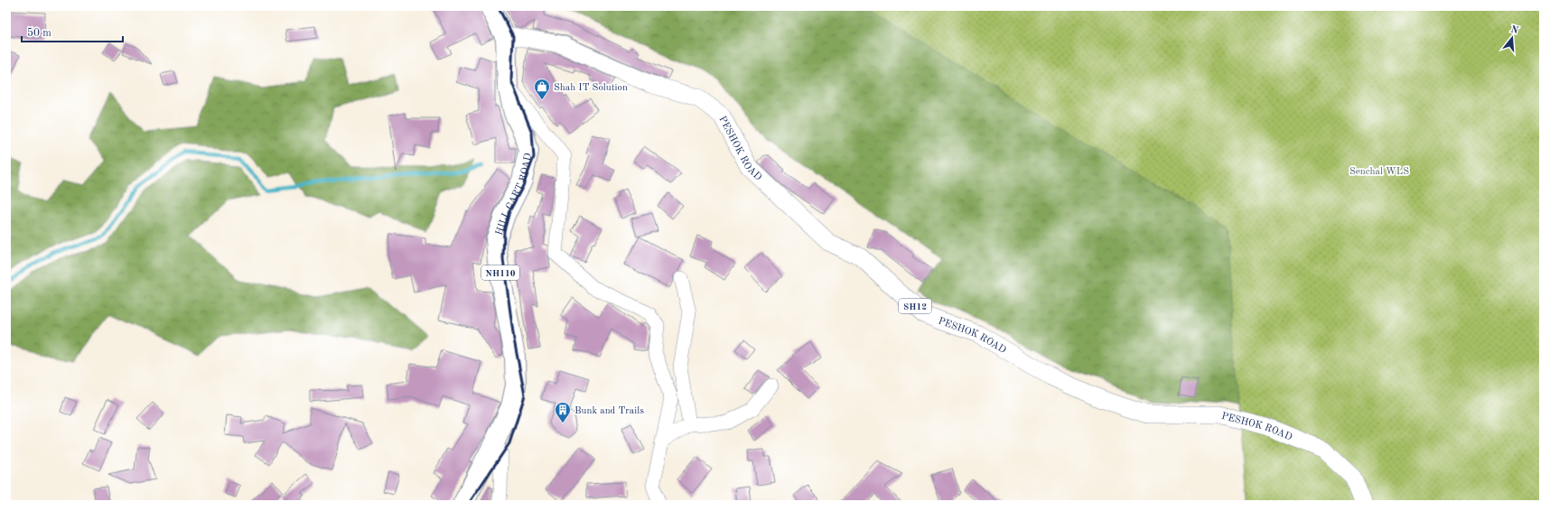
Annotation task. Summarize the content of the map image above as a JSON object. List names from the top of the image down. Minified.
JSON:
{"streets":{"highway":["HILL CART ROAD","NH110"],"main road":["PESHOK ROAD","SH12"]},"crossings":[["PESHOK ROAD","HILL CART ROAD"]],"parks":["Senchal WLS"],"places":{"shop":["Shah IT Solution"],"building":["Bunk and Trails"]},"scale_bar":"50 m","north":"top"}
